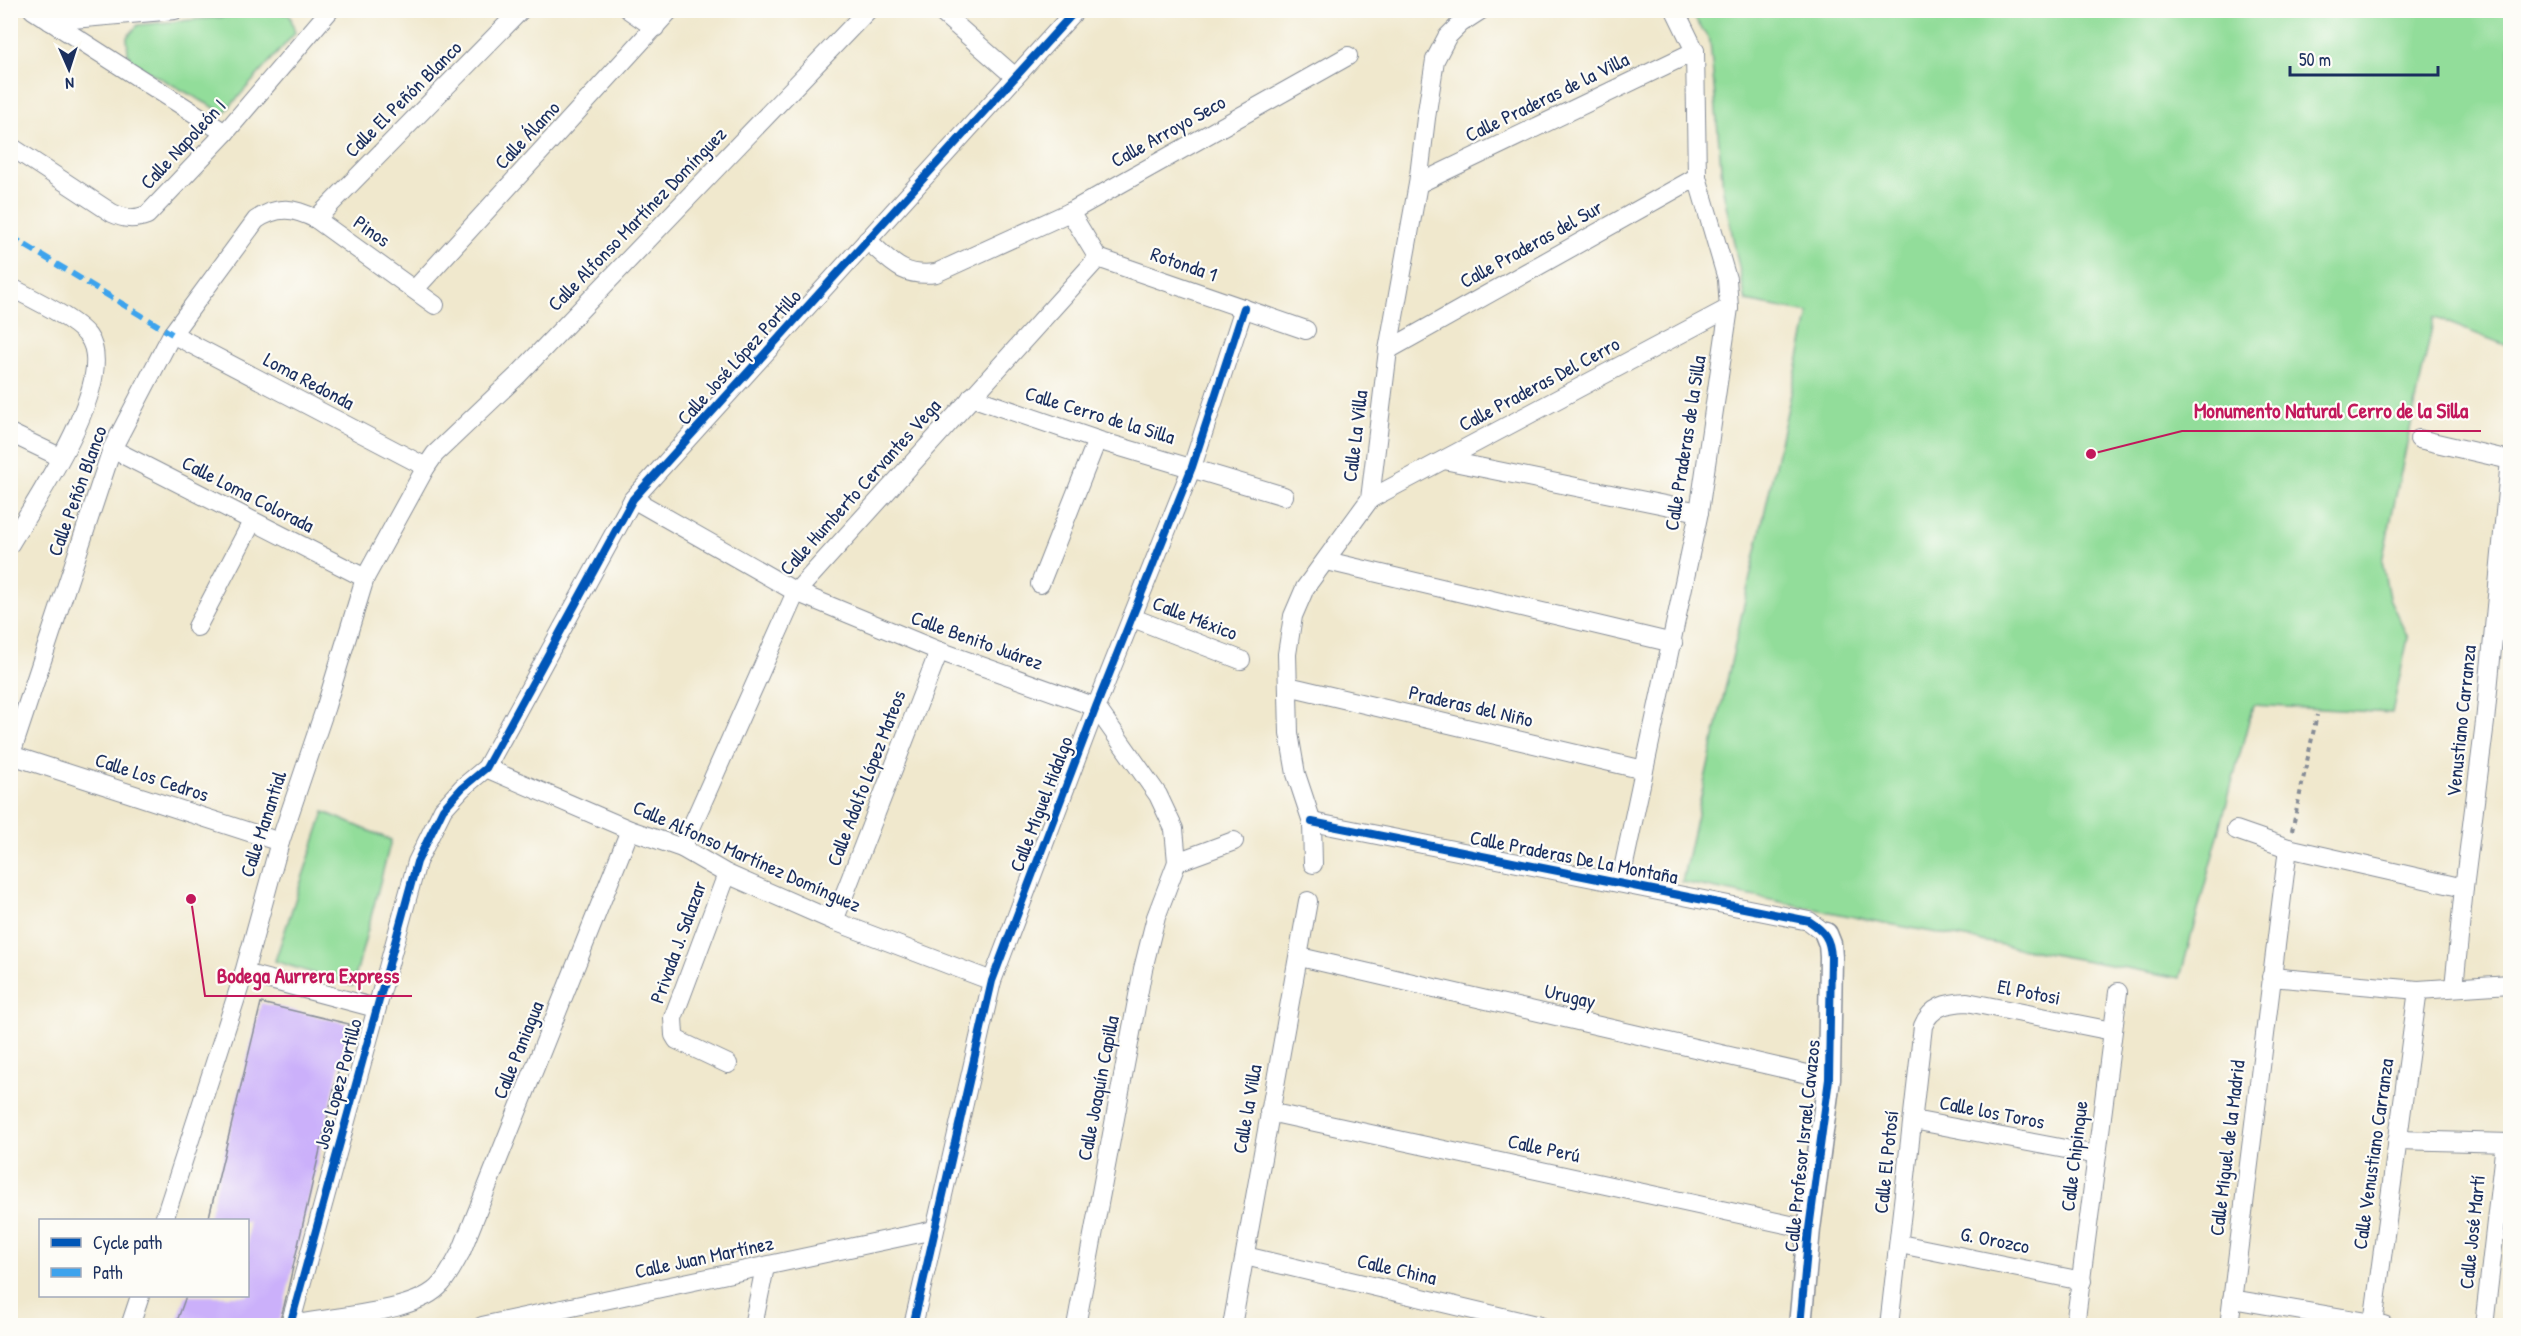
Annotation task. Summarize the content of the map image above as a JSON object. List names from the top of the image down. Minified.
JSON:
{"streets":{"street":["Calle Praderas de la Villa","Calle El Peñón Blanco","Calle Arroyo Seco","Calle Álamo","Calle Napoleón I","Calle Alfonso Martínez Domínguez","Pinos","Calle Praderas del Sur","Rotonda 1","Calle José López Portillo","Loma Redonda","Calle Praderas Del Cerro","Calle Cerro de la Silla","Calle La Villa","Calle Praderas de la Silla","Calle Humberto Cervantes Vega","Calle Peñón Blanco","Calle Loma Colorada","Calle México","Calle Benito Juárez","Praderas del Niño","Venustiano Carranza","Calle Los Cedros","Calle Adolfo López Mateos","Calle Miguel Hidalgo","Calle Manantial","Calle Praderas De La Montaña","Privada J. Salazar","El Potosi","Urugay","Calle Paniagua","Jose Lopez Portillo","Calle Joaquín Capilla","Calle la Villa","Calle los Toros","Calle Profesor Israel Cavazos","Calle Perú","Calle Miguel de la Madrid","Calle Venustiano Carranza","Calle Chipinque","Calle El Potosí","Calle José Martí","G. Orozco","Calle Juan Martínez","Calle China"]},"crossings":[["Calle Praderas de la Villa","Calle La Villa"],["Calle Praderas de la Villa","Calle Praderas de la Silla"],["Calle El Peñón Blanco","Pinos"],["Calle Arroyo Seco","Calle José López Portillo"],["Calle Álamo","Pinos"],["Calle Alfonso Martínez Domínguez","Calle José López Portillo"],["Calle Alfonso Martínez Domínguez","Loma Redonda"],["Calle Alfonso Martínez Domínguez","Calle Humberto Cervantes Vega"],["Calle Alfonso Martínez Domínguez","Calle Adolfo López Mateos"],["Calle Alfonso Martínez Domínguez","Calle Miguel Hidalgo"],["Calle Alfonso Martínez Domínguez","Calle Manantial"],["Calle Alfonso Martínez Domínguez","Privada J. Salazar"],["Calle Alfonso Martínez Domínguez","Calle Paniagua"],["Calle Alfonso Martínez Domínguez","Jose Lopez Portillo"],["Pinos","Calle Peñón Blanco"],["Calle Praderas del Sur","Calle La Villa"],["Calle Praderas del Sur","Calle Praderas de la Silla"],["Rotonda 1","Calle Humberto Cervantes Vega"],["Rotonda 1","Calle Miguel Hidalgo"],["Calle José López Portillo","Calle Benito Juárez"],["Calle José López Portillo","Jose Lopez Portillo"],["Loma Redonda","Calle Peñón Blanco"],["Loma Redonda","Calle Manantial"],["Calle Praderas Del Cerro","Calle La Villa"],["Calle Praderas Del Cerro","Calle Praderas de la Silla"],["Calle Cerro de la Silla","Calle Humberto Cervantes Vega"],["Calle Cerro de la Silla","Calle Miguel Hidalgo"],["Calle La Villa","Praderas del Niño"],["Calle La Villa","Calle Praderas De La Montaña"],["Calle Praderas de la Silla","Praderas del Niño"],["Calle Praderas de la Silla","Calle Praderas De La Montaña"],["Calle Humberto Cervantes Vega","Calle Benito Juárez"],["Calle Peñón Blanco","Calle Loma Colorada"],["Calle Peñón Blanco","Calle Los Cedros"],["Calle Loma Colorada","Calle Manantial"],["Calle México","Calle Miguel Hidalgo"],["Calle Benito Juárez","Calle Adolfo López Mateos"],["Calle Benito Juárez","Calle Miguel Hidalgo"],["Calle Los Cedros","Calle Manantial"],["Calle Miguel Hidalgo","Calle Juan Martínez"],["Calle Praderas De La Montaña","Calle Profesor Israel Cavazos"],["El Potosi","Calle Chipinque"],["El Potosi","Calle El Potosí"],["Urugay","Calle la Villa"],["Urugay","Calle Profesor Israel Cavazos"],["Calle Paniagua","Jose Lopez Portillo"],["Calle la Villa","Calle Perú"],["Calle la Villa","Calle China"],["Calle los Toros","Calle Chipinque"],["Calle los Toros","Calle El Potosí"],["Calle Profesor Israel Cavazos","Calle Perú"],["Calle Chipinque","G. Orozco"],["Calle El Potosí","G. Orozco"]],"places":["Monumento Natural Cerro de la Silla","Bodega Aurrera Express"],"legend":["Cycle path","Path"],"scale_bar":"50 m","north":"bottom"}
